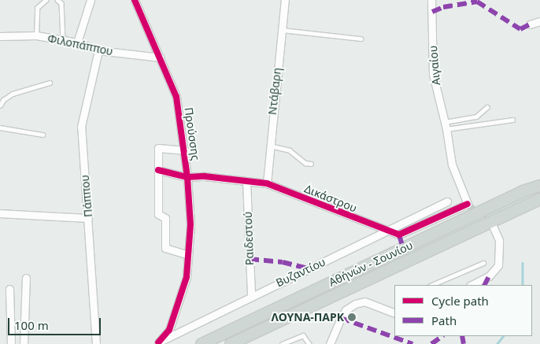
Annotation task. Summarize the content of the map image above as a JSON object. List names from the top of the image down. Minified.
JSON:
{"streets":{"main road":["Αθήνών - Σουνίου"],"street":["Φιλοπάππου","Αιγαίου","Ντάβαρη","Προύσσης","Πάππου","Δικάστρου","Ραιδεστού","Βυζαντίου"]},"crossings":[["Φιλοπάππου","Προύσσης"],["Φιλοπάππου","Πάππου"],["Αιγαίου","Δικάστρου"],["Αιγαίου","Βυζαντίου"],["Ντάβαρη","Δικάστρου"],["Προύσσης","Δικάστρου"],["Προύσσης","Βυζαντίου"],["Δικάστρου","Ραιδεστού"],["Δικάστρου","Βυζαντίου"],["Ραιδεστού","Βυζαντίου"]],"places":["ΛΟΥΝΑ-ΠΑΡΚ"],"legend":["Cycle path","Path"],"scale_bar":"100 m"}
